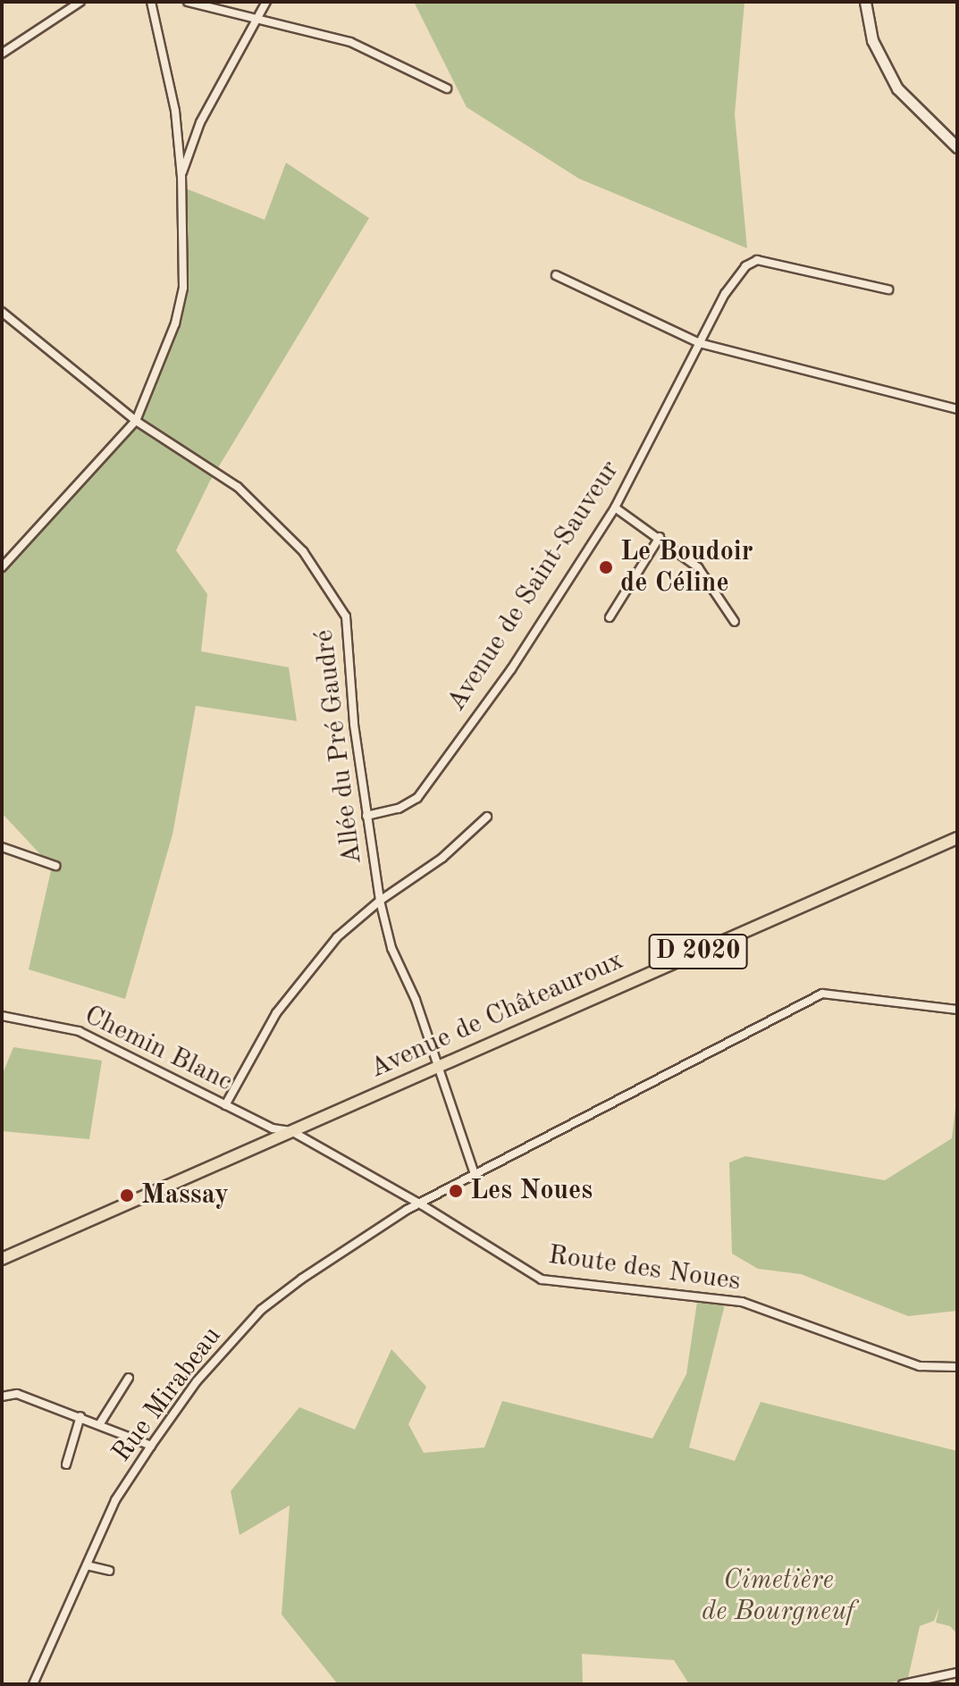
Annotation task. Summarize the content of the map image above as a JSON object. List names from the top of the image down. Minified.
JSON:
{"streets":{"main road":["D 2020","Avenue de Châteauroux"],"street":["Avenue de Saint-Sauveur","Allée du Pré Gaudré","Chemin Blanc","Route des Noues","Rue Mirabeau"]},"crossings":[["Avenue de Saint-Sauveur","Allée du Pré Gaudré"],["Allée du Pré Gaudré","Avenue de Châteauroux"],["Allée du Pré Gaudré","Rue Mirabeau"],["D 2020","Avenue de Châteauroux"],["D 2020","Chemin Blanc"],["Avenue de Châteauroux","Chemin Blanc"],["Chemin Blanc","Route des Noues"],["Chemin Blanc","Rue Mirabeau"],["Route des Noues","Rue Mirabeau"]],"parks":["Cimetière de Bourgneuf"],"places":["Le Boudoir de Céline","Les Noues","Massay"]}
